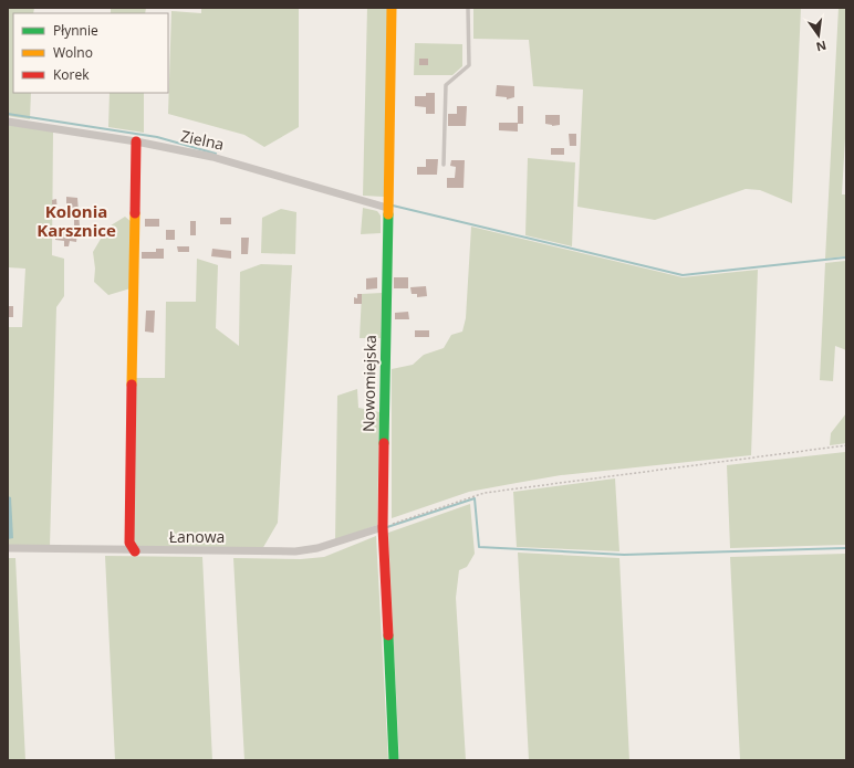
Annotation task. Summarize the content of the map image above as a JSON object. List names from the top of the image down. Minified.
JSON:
{"streets":{"street":["Zielna","Nowomiejska","Łanowa"]},"crossings":[["Zielna","Nowomiejska"],["Nowomiejska","Łanowa"]],"districts":["Kolonia Karsznice"],"legend":["Płynnie","Wolno","Korek"],"north":"bottom"}
